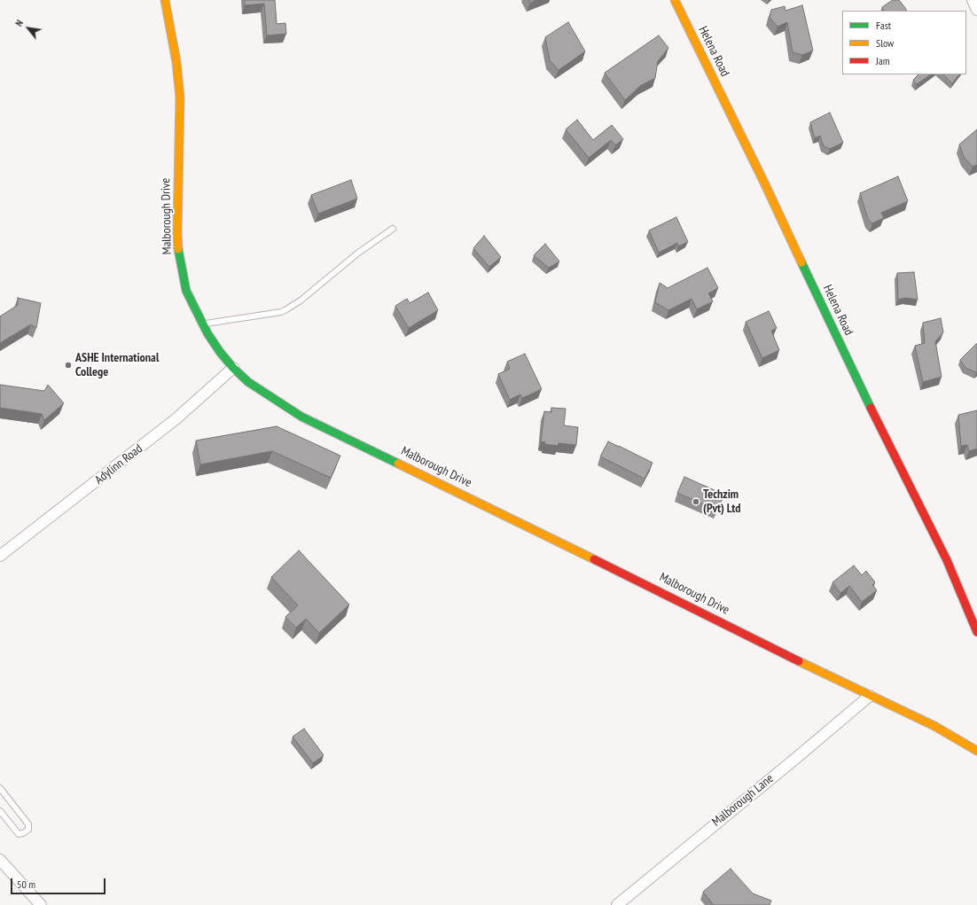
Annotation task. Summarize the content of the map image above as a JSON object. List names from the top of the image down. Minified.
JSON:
{"streets":{"street":["Helena Road","Malborough Drive","Adylinn Road","Malborough Lane"]},"crossings":[["Malborough Drive","Adylinn Road"],["Malborough Drive","Malborough Lane"]],"places":["ASHE International College","Techzim (Pvt) Ltd"],"legend":["Fast","Slow","Jam"],"scale_bar":"50 m","north":"top left"}
